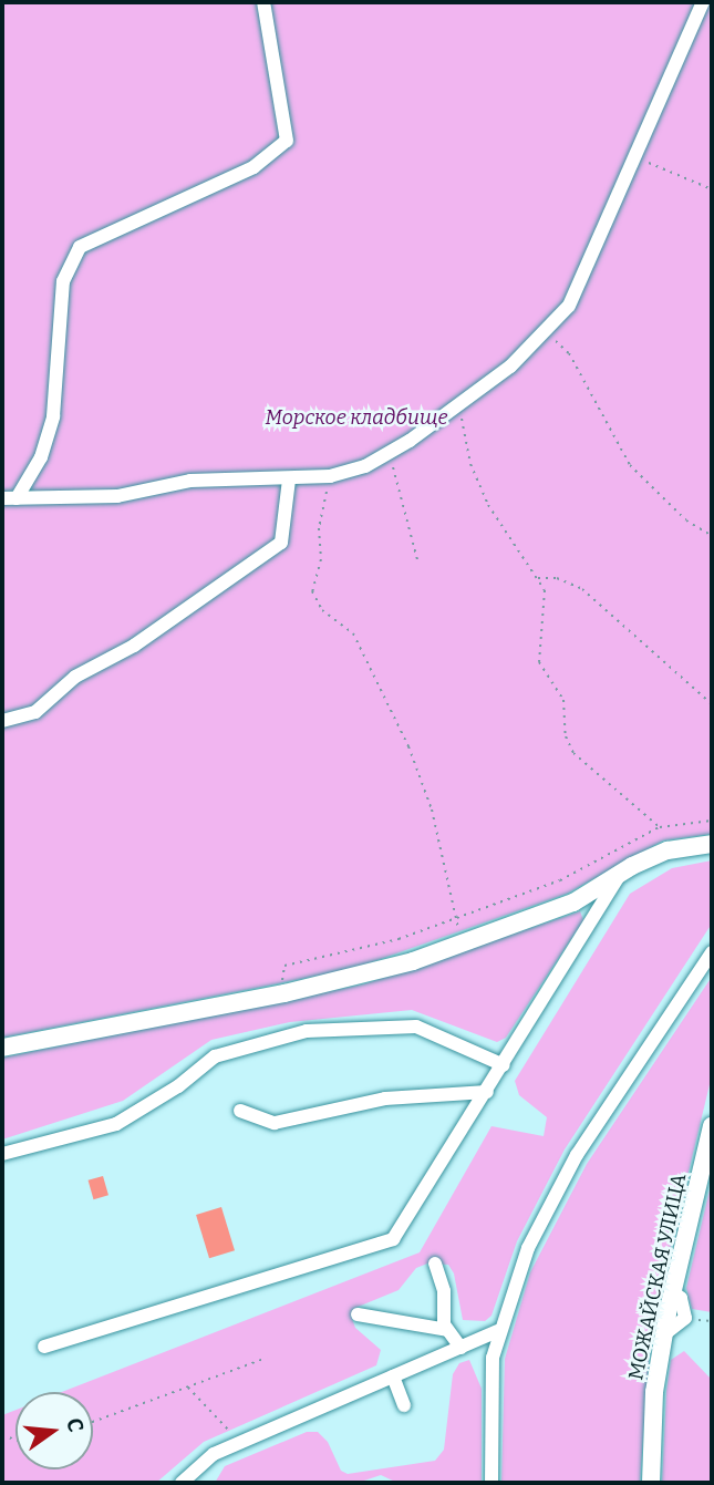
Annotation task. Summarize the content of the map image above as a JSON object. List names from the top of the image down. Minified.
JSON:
{"streets":{"main road":["МОЖАЙСКАЯ УЛИЦА"]},"parks":["Морское кладбище"],"north":"right"}
